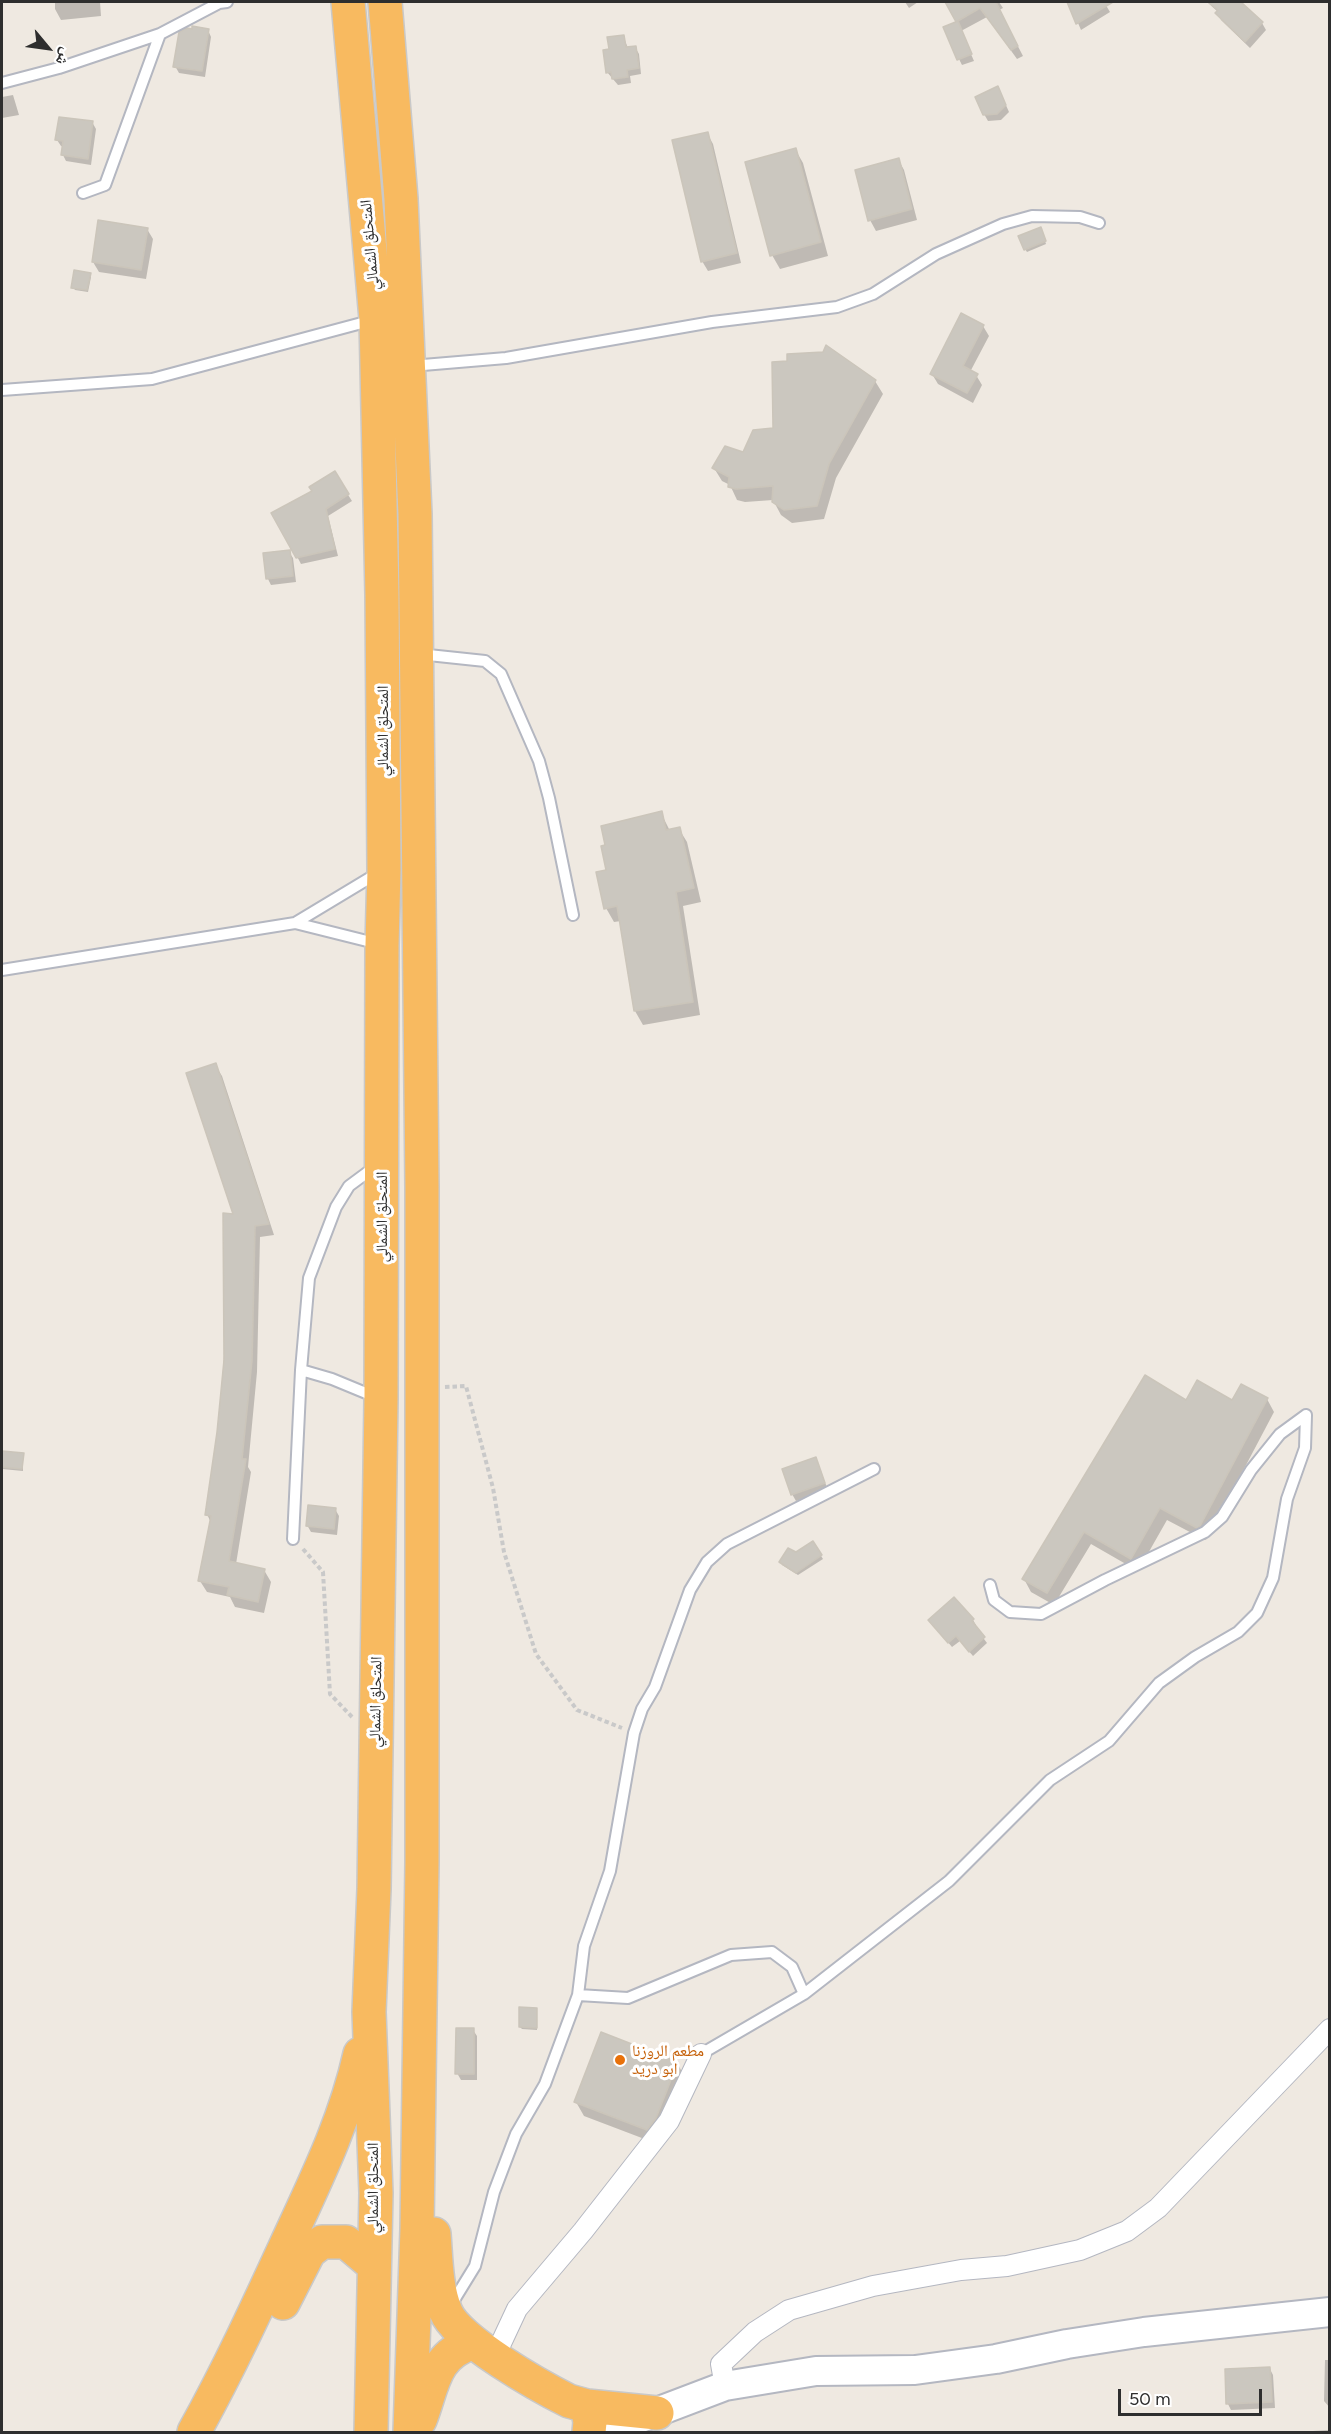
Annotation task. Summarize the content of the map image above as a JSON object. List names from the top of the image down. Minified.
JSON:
{"streets":{"highway":["المتحلق الشمالي"]},"places":["مطعم الروزنا ابو دريد"],"scale_bar":"50 m","north":"bottom right"}
